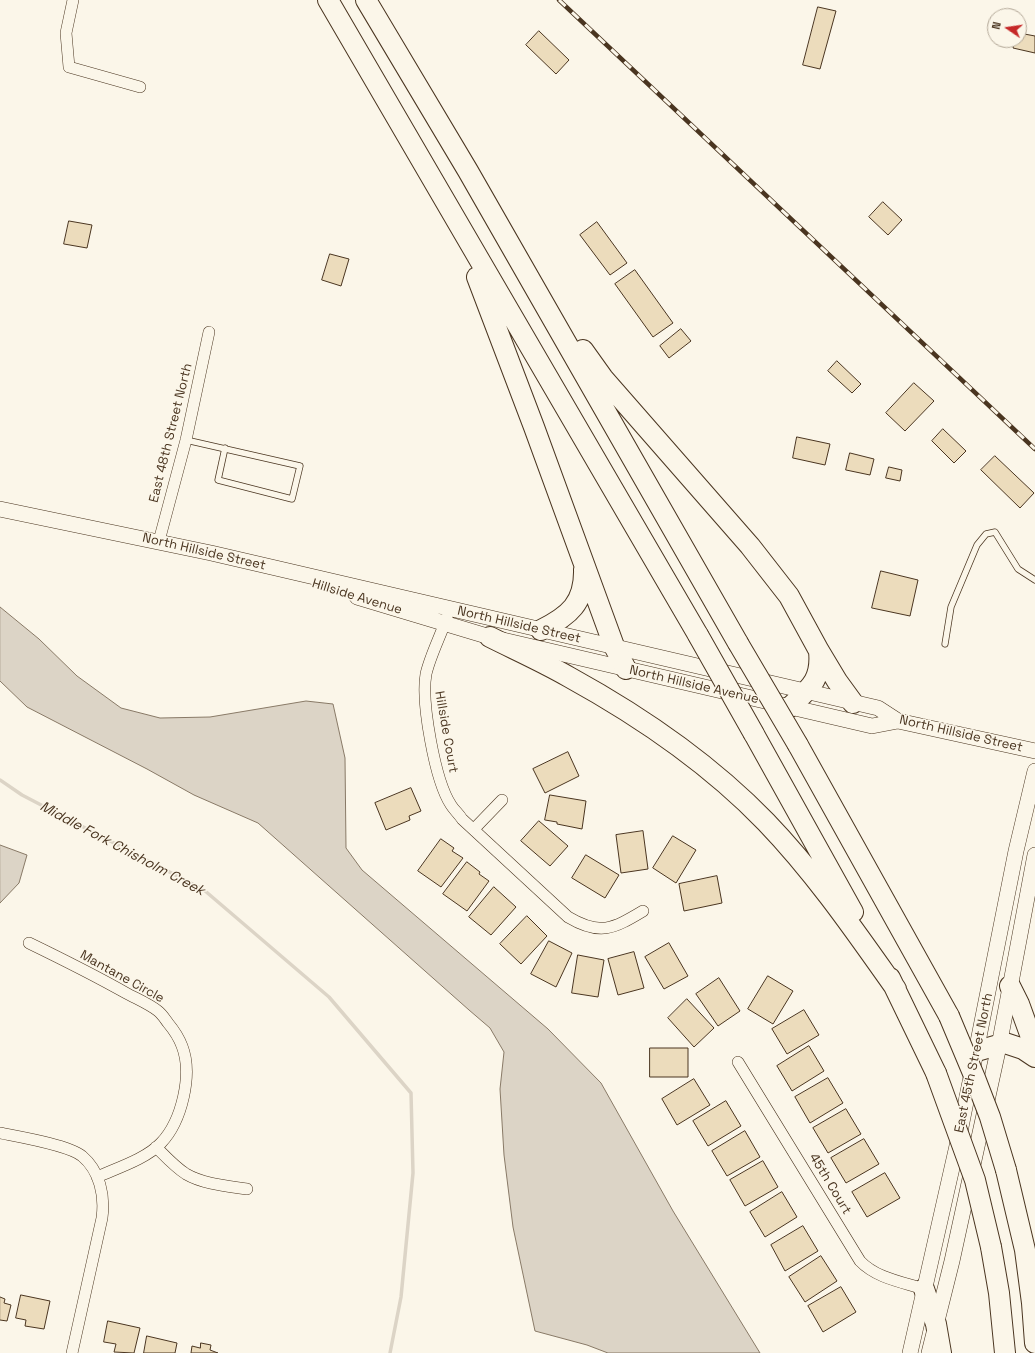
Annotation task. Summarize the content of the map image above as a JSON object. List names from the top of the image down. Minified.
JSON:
{"streets":{"main road":["North Hillside Street","Hillside Avenue","North Hillside Avenue","East 45th Street North"],"street":["East 48th Street North","Hillside Court","Mantane Circle","45th Court"]},"crossings":[["East 48th Street North","North Hillside Street"],["North Hillside Street","Hillside Avenue"],["North Hillside Street","North Hillside Avenue"],["North Hillside Street","Hillside Court"],["Hillside Avenue","North Hillside Avenue"],["Hillside Avenue","Hillside Court"],["East 45th Street North","45th Court"]],"water":["Middle Fork Chisholm Creek"],"north":"left"}
